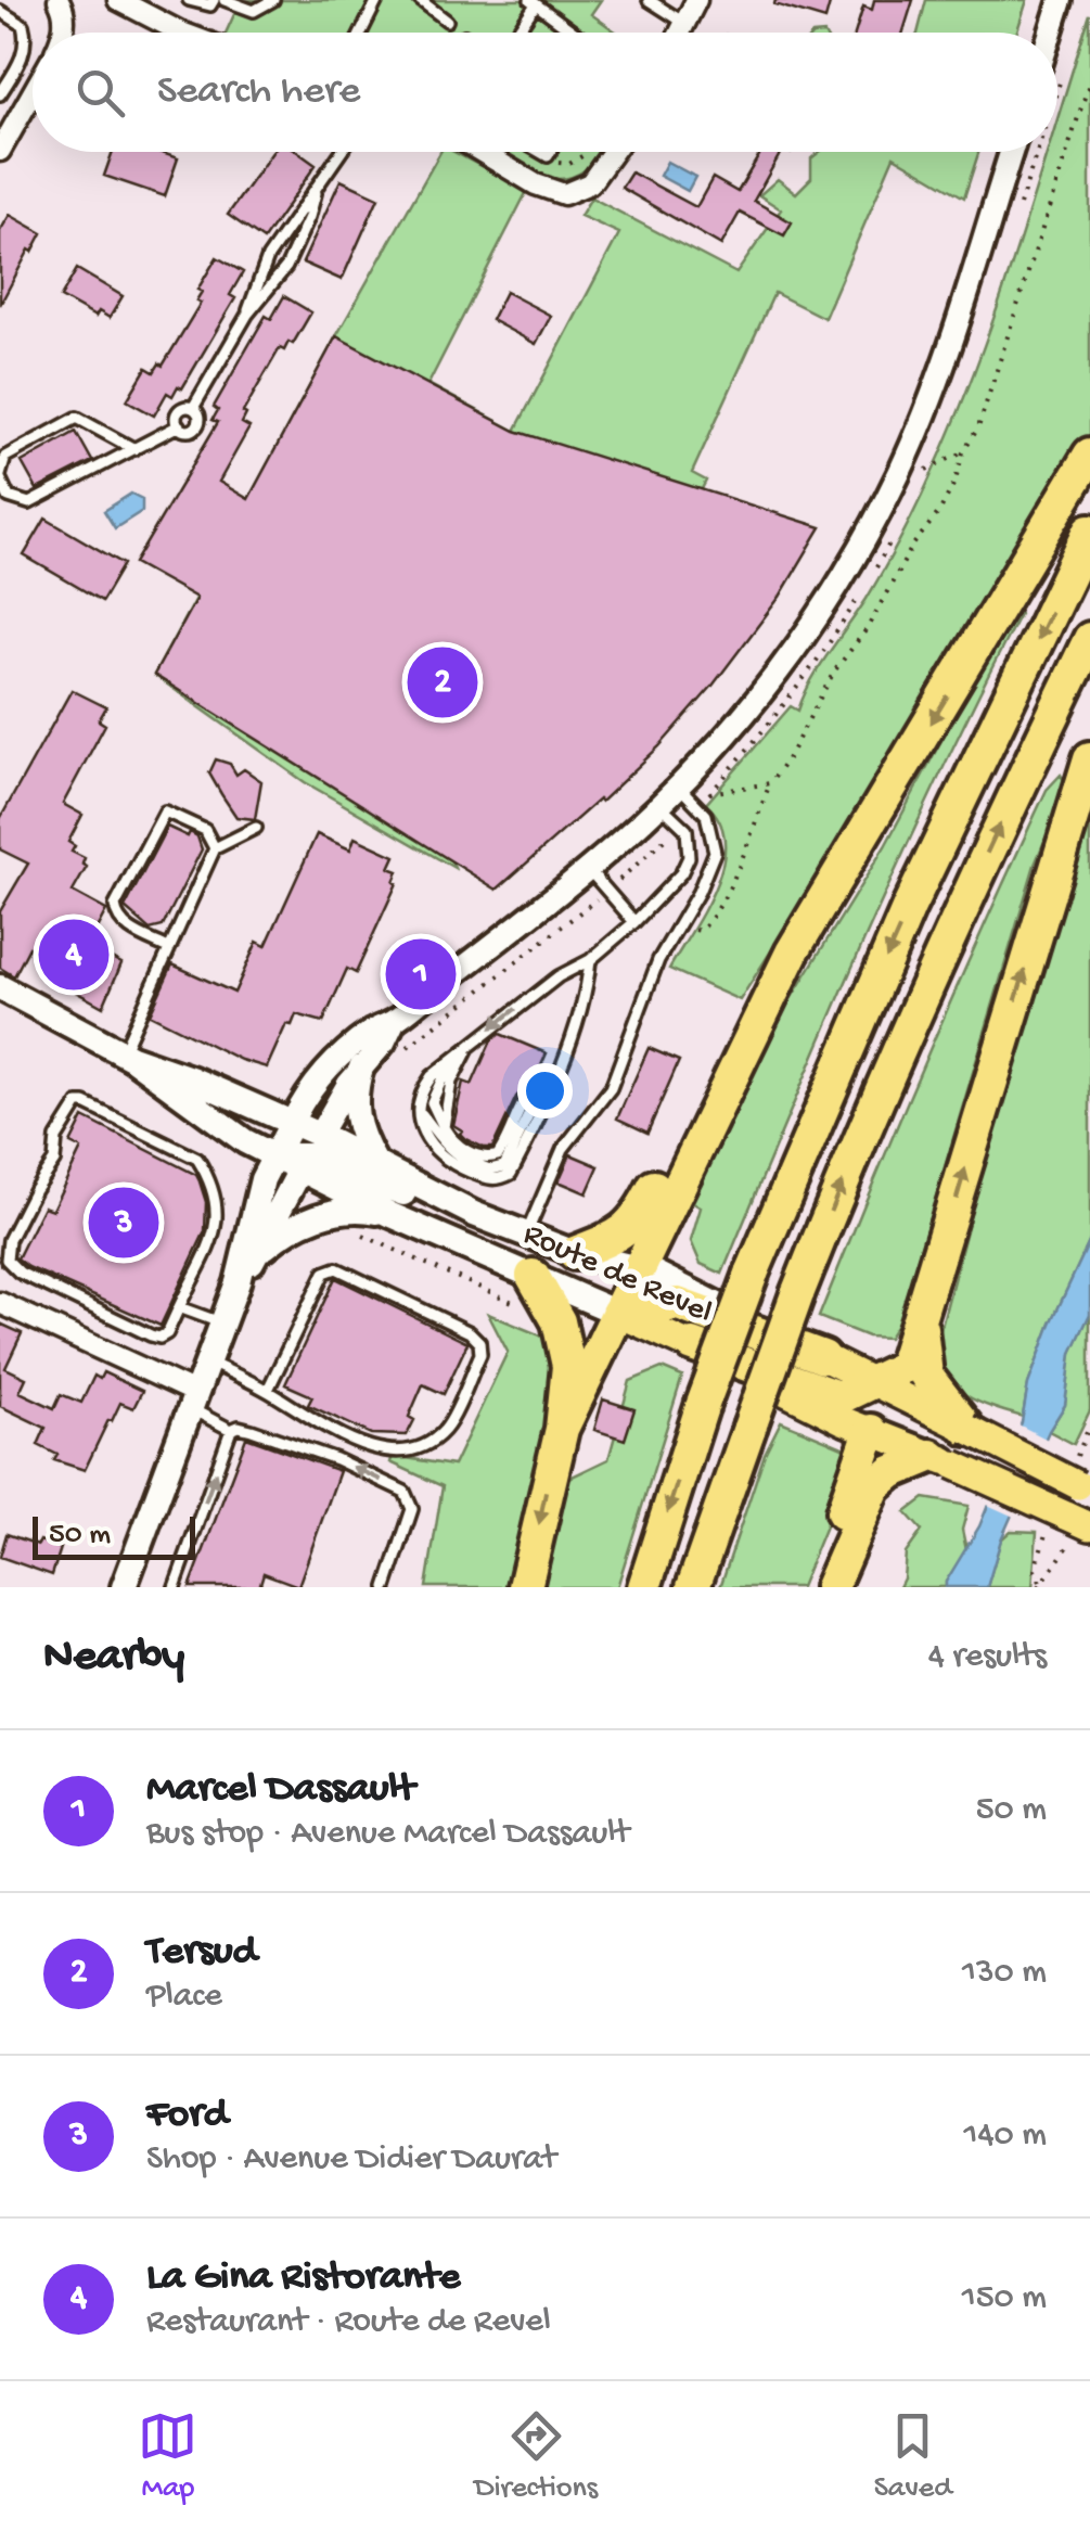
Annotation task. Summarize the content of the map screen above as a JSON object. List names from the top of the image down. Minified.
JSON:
{"streets":{"main road":["Route de Revel"]},"scale_bar":"50 m","page":{"search":"Search here","pins":["2","4","1","3"],"scale":"50 m","heading":["Nearby","4 results"],"list":[{"mark":"1","name":"Marcel Dassault","note":"Bus stop · Avenue Marcel Dassault","value":"50 m"},{"mark":"2","name":"Tersud","note":"Place","value":"130 m"},{"mark":"3","name":"Ford","note":"Shop · Avenue Didier Daurat","value":"140 m"},{"mark":"4","name":"La Gina Ristorante","note":"Restaurant · Route de Revel","value":"150 m"}],"nav":["Map","Directions","Saved"]}}
